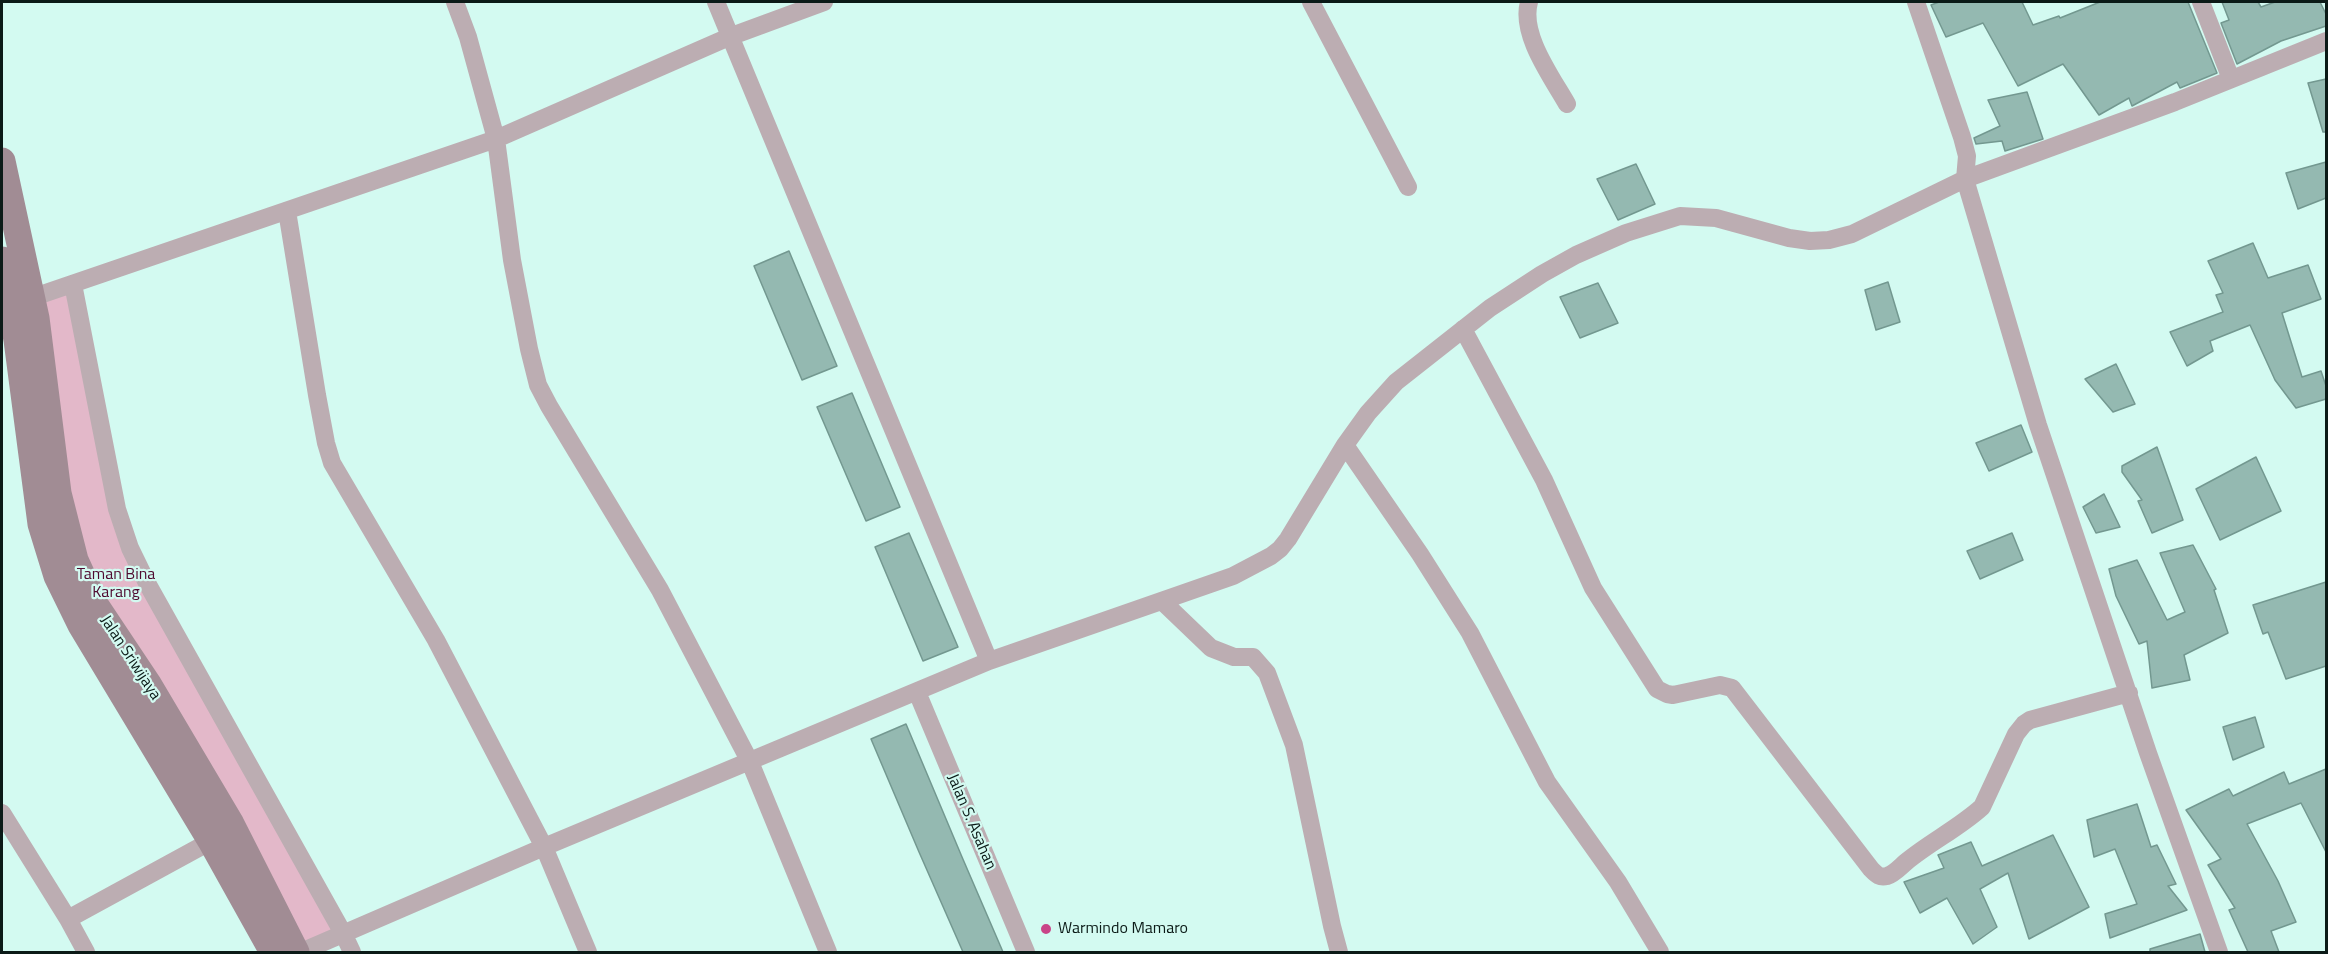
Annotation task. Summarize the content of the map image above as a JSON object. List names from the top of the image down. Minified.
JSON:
{"streets":{"main road":["Jalan Sriwijaya"],"street":["Jalan S. Asahan"]},"parks":["Taman Bina Karang"],"places":["Warmindo Mamaro"]}
